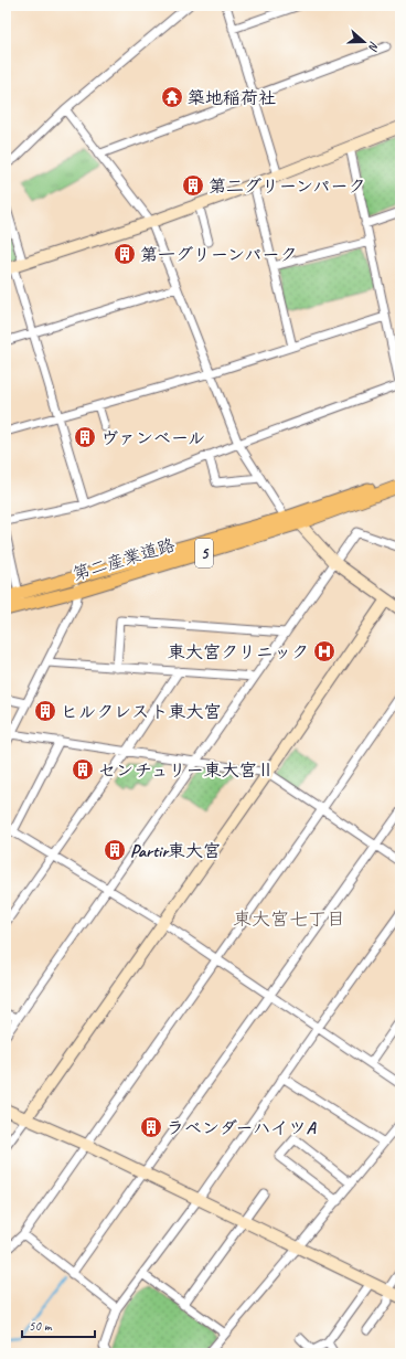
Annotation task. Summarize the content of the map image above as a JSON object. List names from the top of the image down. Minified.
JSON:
{"streets":{"main road":["5","第二産業道路"]},"districts":["東大宮七丁目"],"places":{"temple":["築地稲荷社"],"building":["第二グリーンパーク","第一グリーンパーク","ヴァンベール","ヒルクレスト東大宮","センチュリー東大宮Ⅱ","Partir東大宮","ラベンダーハイツA"],"hospital":["東大宮クリニック"]},"scale_bar":"50 m","north":"right"}
